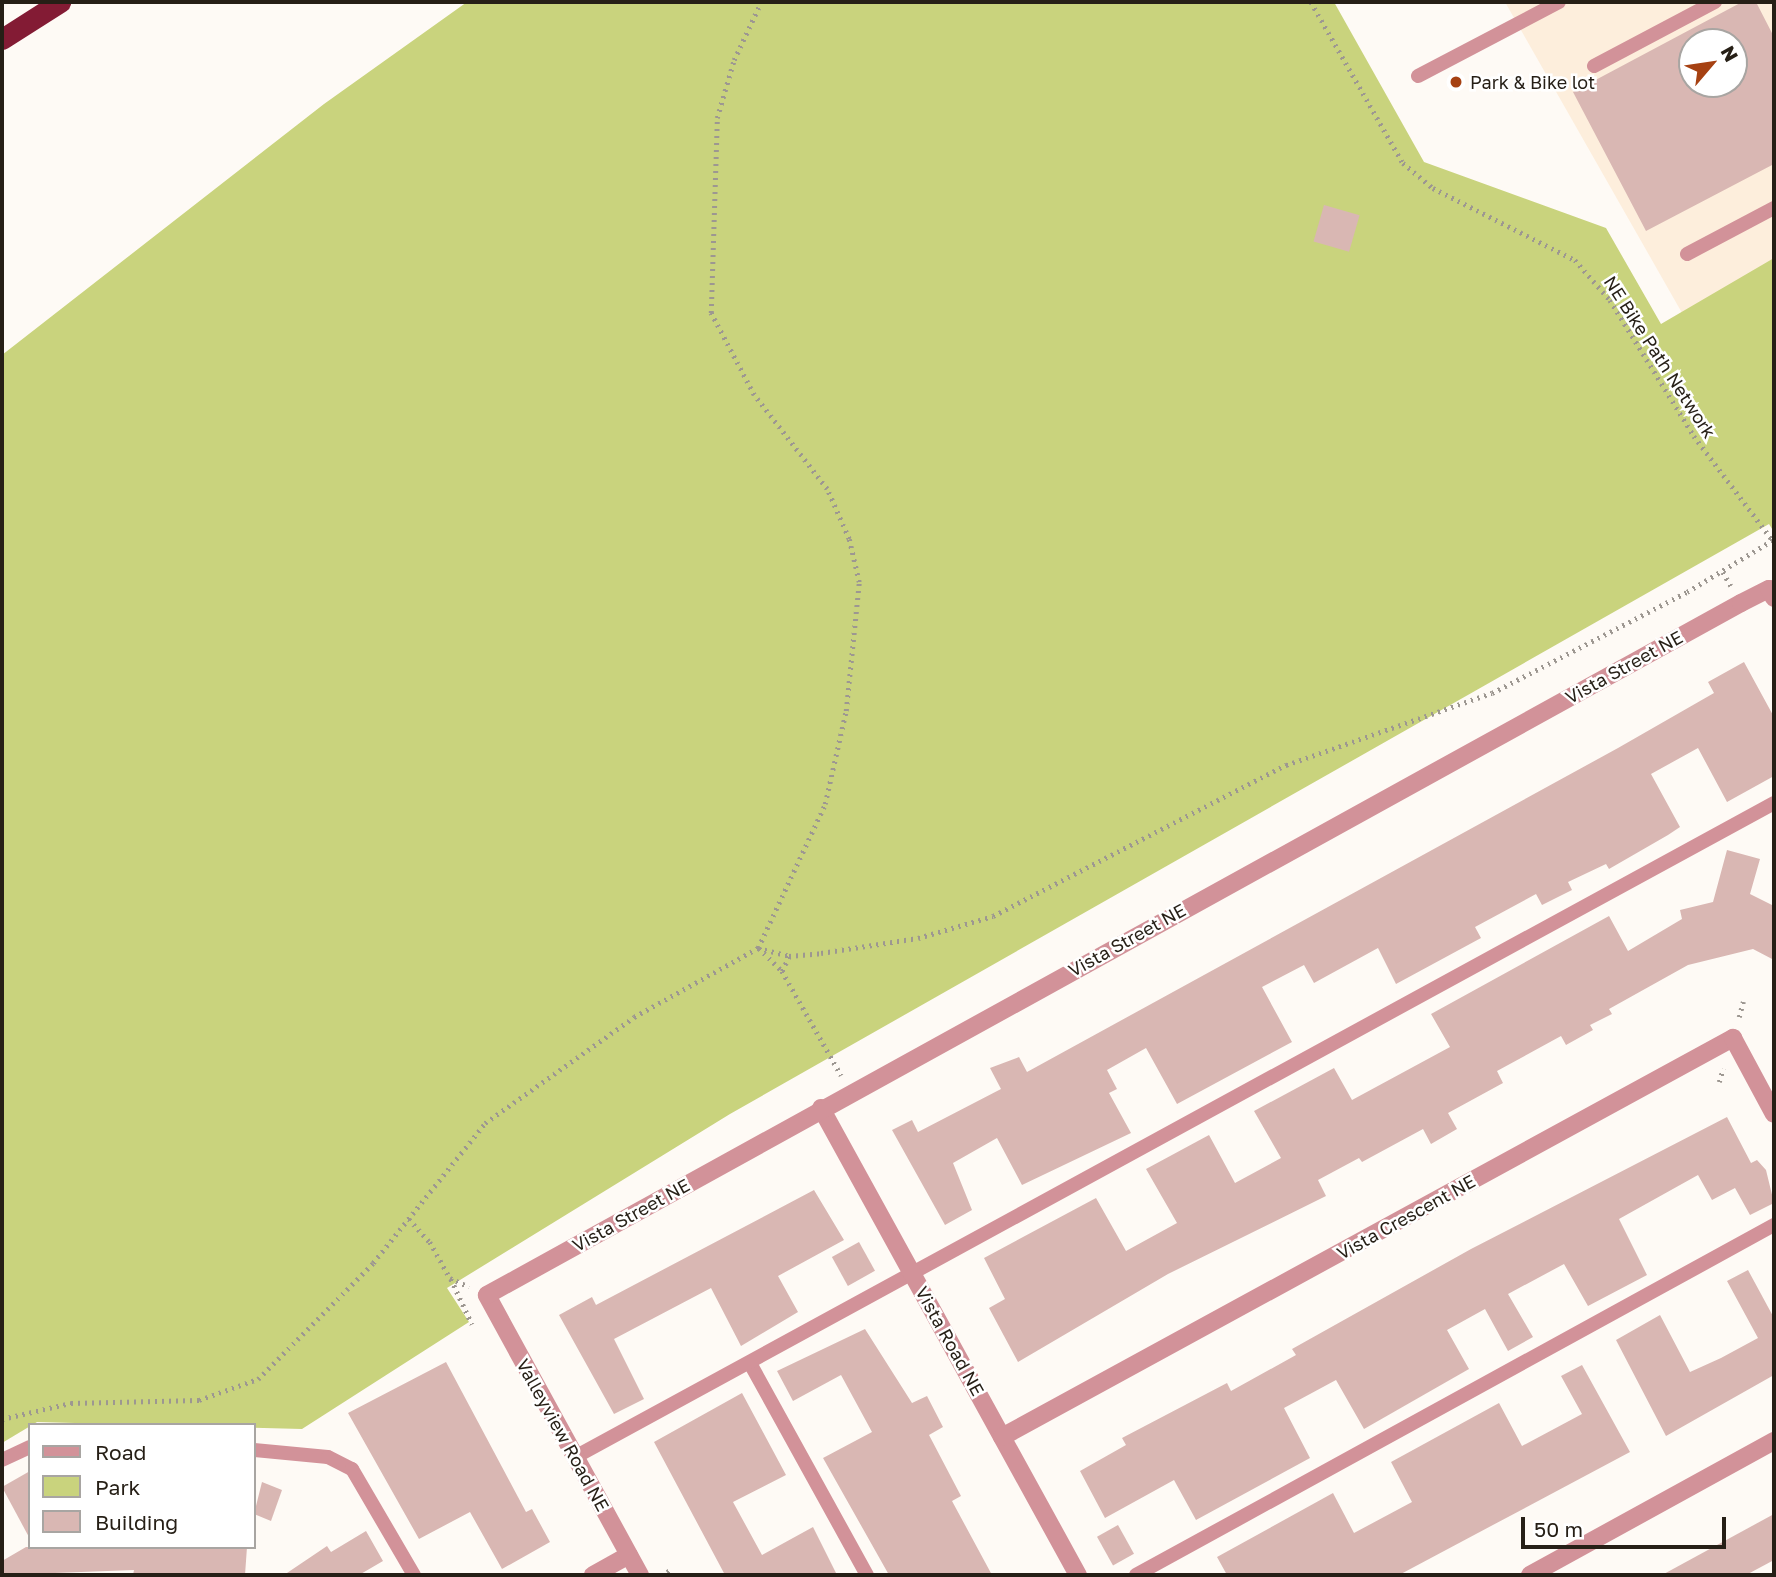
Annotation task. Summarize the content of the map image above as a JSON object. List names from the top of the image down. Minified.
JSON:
{"streets":{"street":["Vista Street NE","Vista Crescent NE","Vista Road NE","Valleyview Road NE"],"path":["NE Bike Path Network"]},"crossings":[["Vista Street NE","Vista Road NE"],["Vista Street NE","Valleyview Road NE"],["Vista Crescent NE","Vista Road NE"]],"places":["Park & Bike lot"],"legend":["Road","Park","Building"],"scale_bar":"50 m","north":"top right"}
